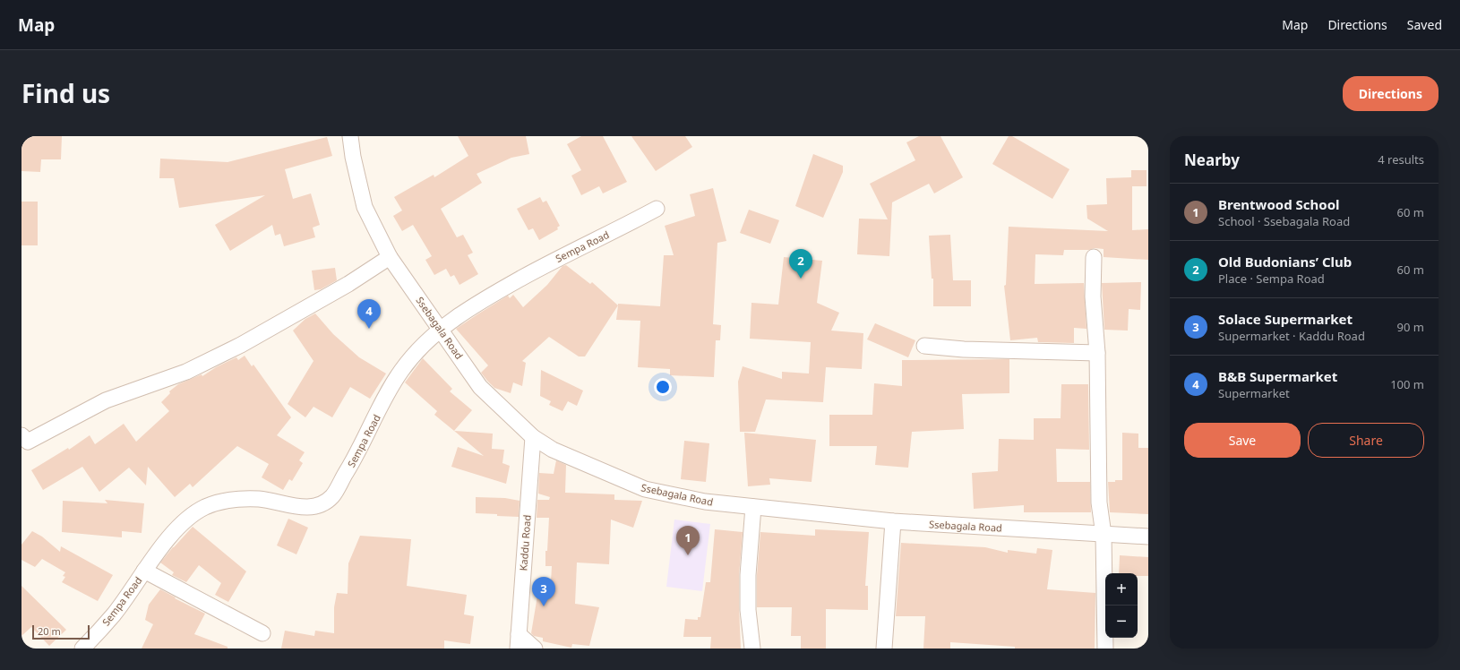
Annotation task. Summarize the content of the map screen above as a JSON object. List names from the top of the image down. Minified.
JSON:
{"streets":{"street":["Sempa Road","Ssebagala Road","Kaddu Road"]},"crossings":[["Sempa Road","Ssebagala Road"],["Ssebagala Road","Kaddu Road"]],"scale_bar":"20 m","page":{"header":"Map","nav":["Map","Directions","Saved"],"title":"Find us","buttons":["Directions",["Save","Share"]],"heading":["Nearby","4 results"],"list":[{"mark":"1","name":"Brentwood School","note":"School · Ssebagala Road","value":"60 m"},{"mark":"2","name":"Old Budonians’ Club","note":"Place · Sempa Road","value":"60 m"},{"mark":"3","name":"Solace Supermarket","note":"Supermarket · Kaddu Road","value":"90 m"},{"mark":"4","name":"B&B Supermarket","note":"Supermarket","value":"100 m"}],"pins":["2","4","1","3"],"map_buttons":["+","−"],"scale":"20 m"}}
